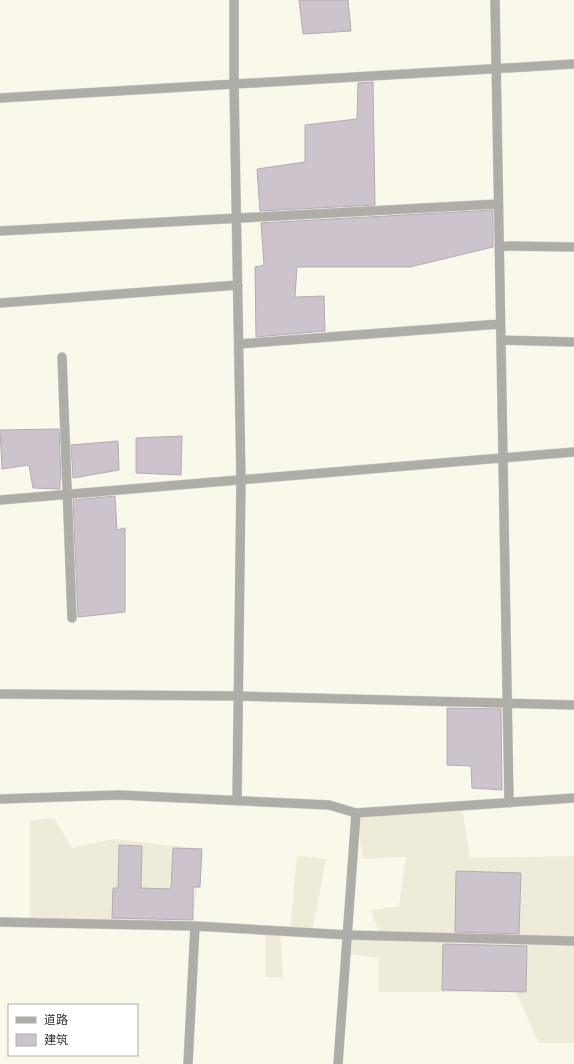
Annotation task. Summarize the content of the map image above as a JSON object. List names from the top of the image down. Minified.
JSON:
{"legend":["道路","建筑"]}
